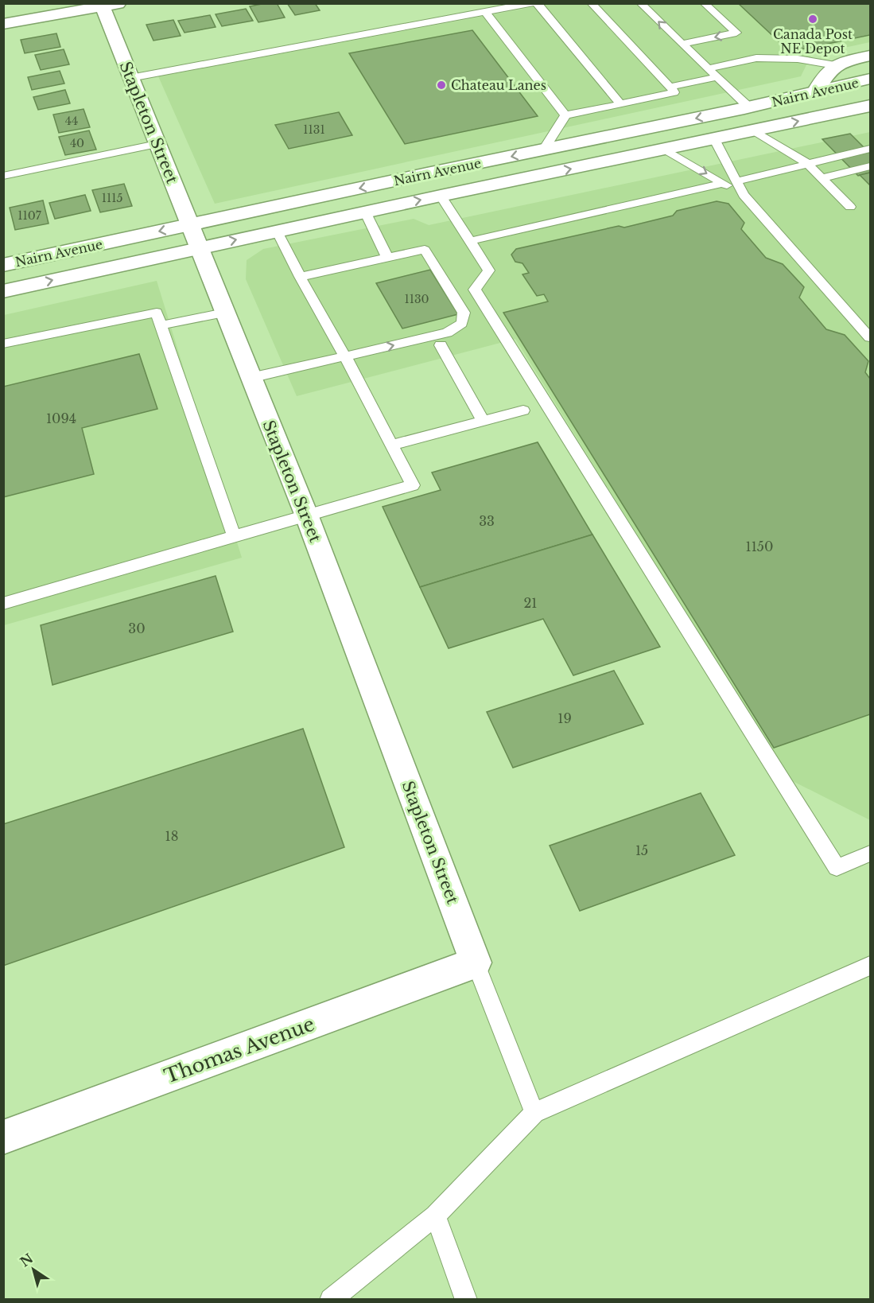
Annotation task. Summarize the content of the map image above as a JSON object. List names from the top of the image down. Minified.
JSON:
{"streets":{"main road":["Nairn Avenue","Stapleton Street","Thomas Avenue"]},"crossings":[["Nairn Avenue","Stapleton Street"],["Stapleton Street","Thomas Avenue"]],"places":["Canada Post NE Depot","Chateau Lanes"],"house_numbers":["44","1131","40","1115","1107","1130","1094","33","1150","21","30","19","18","15"],"north":"top left"}
